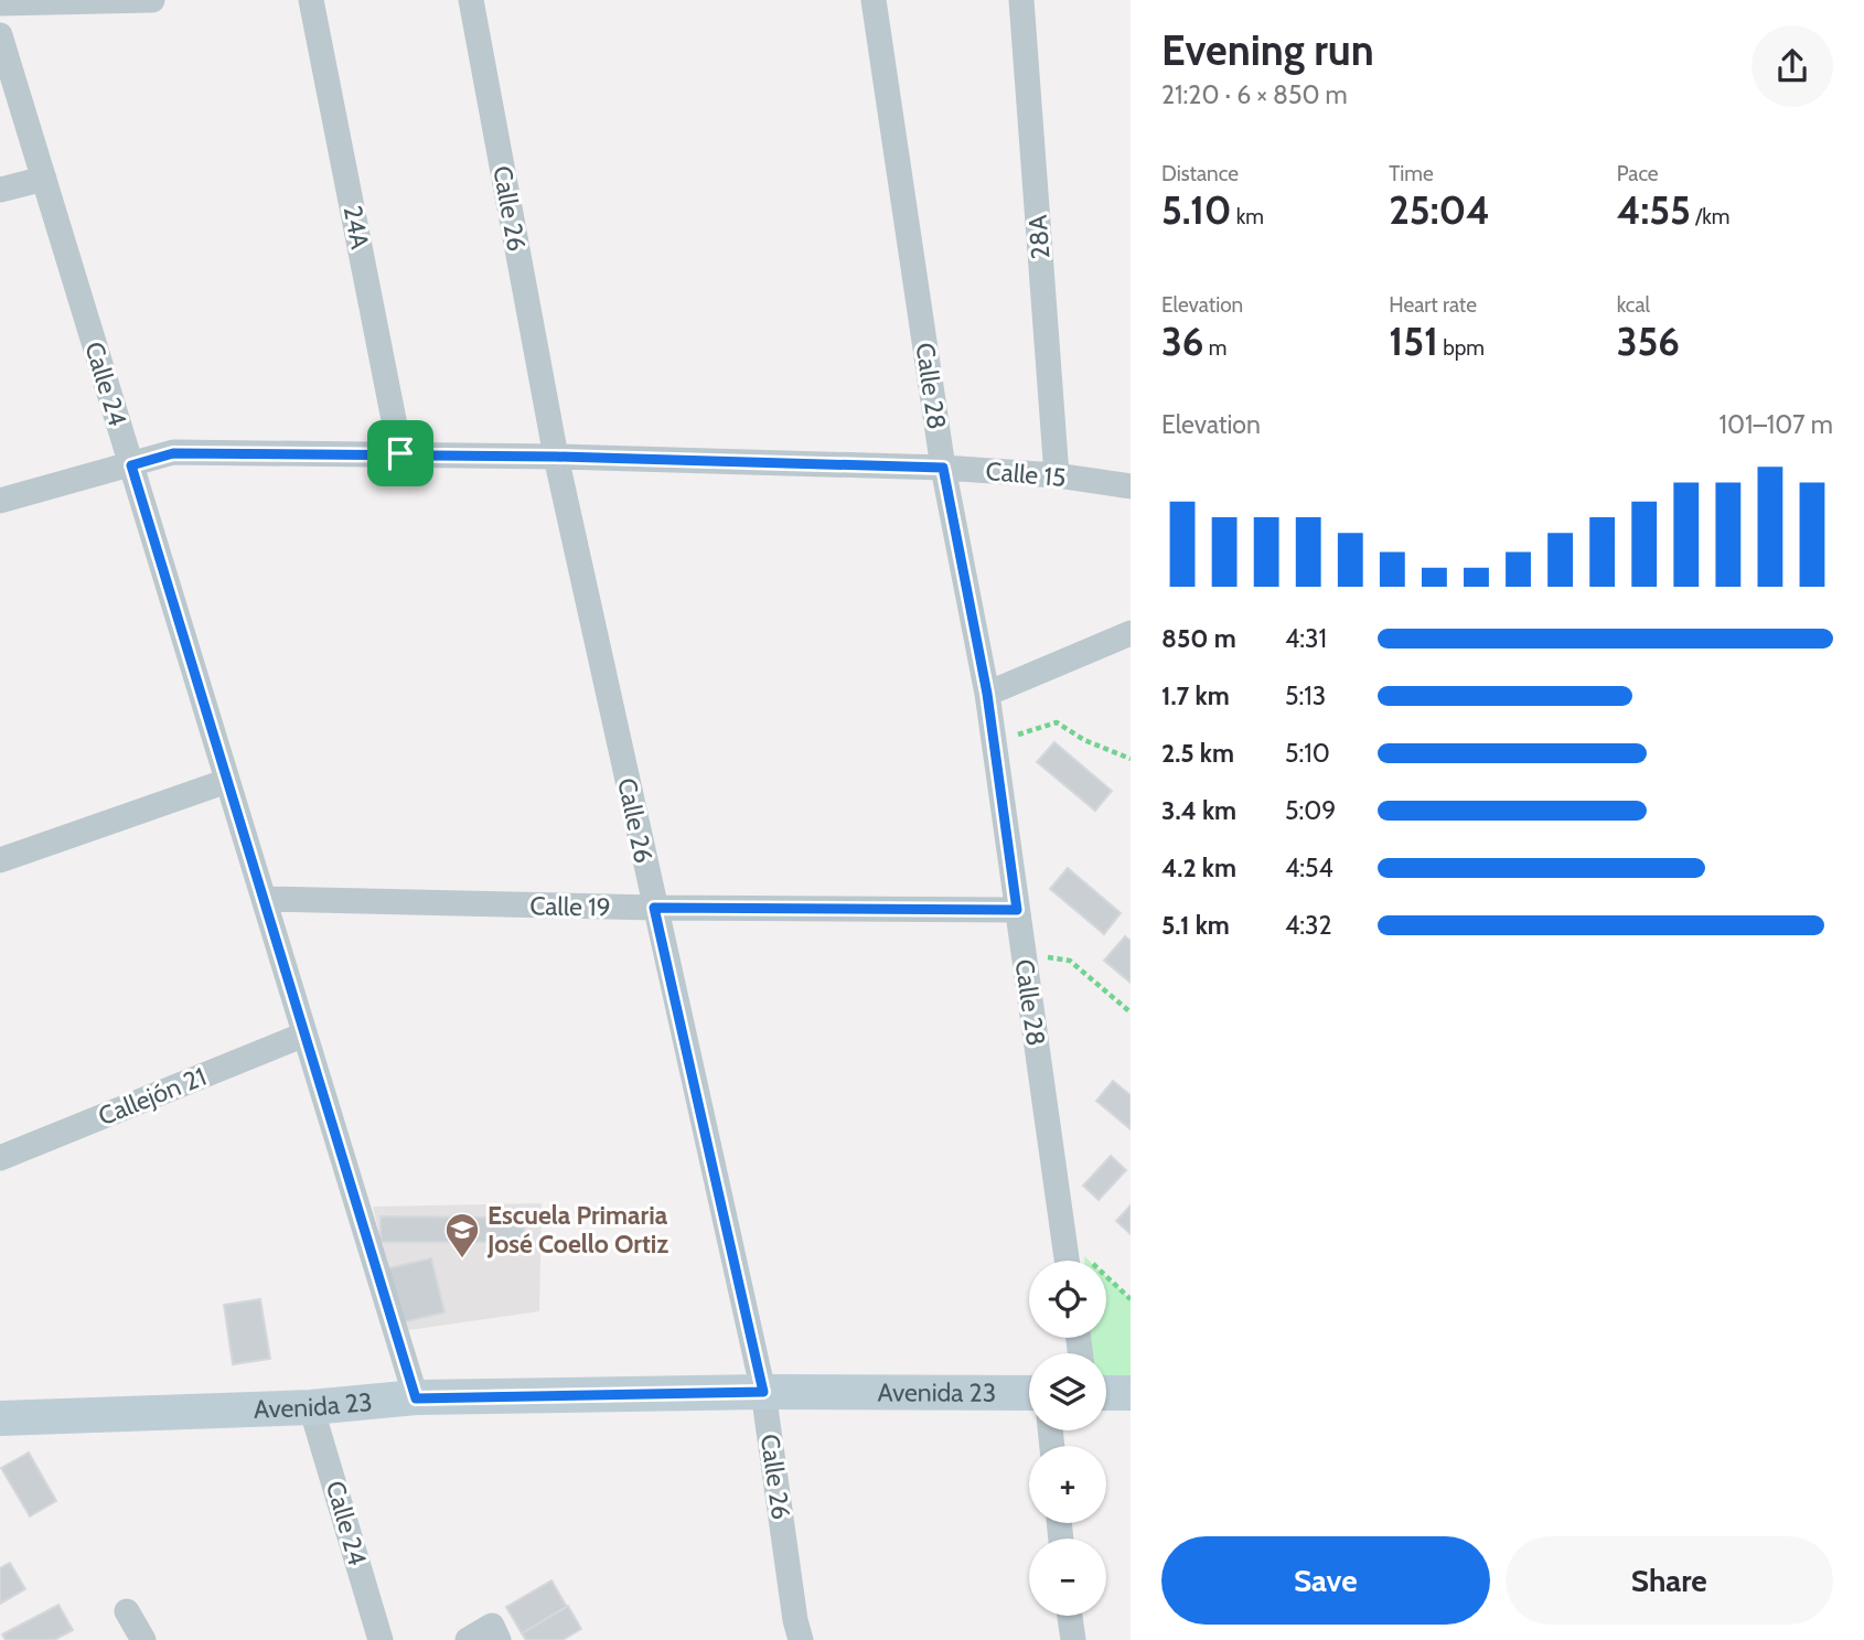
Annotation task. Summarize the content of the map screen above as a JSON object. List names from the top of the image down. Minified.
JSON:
{"streets":{"main road":["Avenida 23"],"street":["Calle 26","24A","28A","Calle 24","Calle 28","Calle 15","Calle 19","Callejón 21"]},"crossings":[["Calle 26","Calle 15"],["Calle 26","Calle 19"],["Calle 26","Avenida 23"],["24A","Calle 15"],["28A","Calle 15"],["Calle 24","Calle 15"],["Calle 24","Calle 19"],["Calle 24","Callejón 21"],["Calle 24","Avenida 23"],["Calle 28","Calle 15"],["Calle 28","Calle 19"]],"places":{"school or university":["Escuela Primaria José Coello Ortiz"]},"page":{"heading":["Evening run","21:20 · 6 × 850 m"],"stats":[["Distance","5.10 km"],["Time","25:04"],["Pace","4:55 /km"],["Elevation","36 m"],["Heart rate","151 bpm"],["kcal","356"]],"chart":["Elevation","101–107 m"],"list":[{"name":"850 m","note":"4:31"},{"name":"1.7 km","note":"5:13"},{"name":"2.5 km","note":"5:10"},{"name":"3.4 km","note":"5:09"},{"name":"4.2 km","note":"4:54"},{"name":"5.1 km","note":"4:32"}],"map_buttons":["+","−"],"buttons":["Save","Share"]}}
